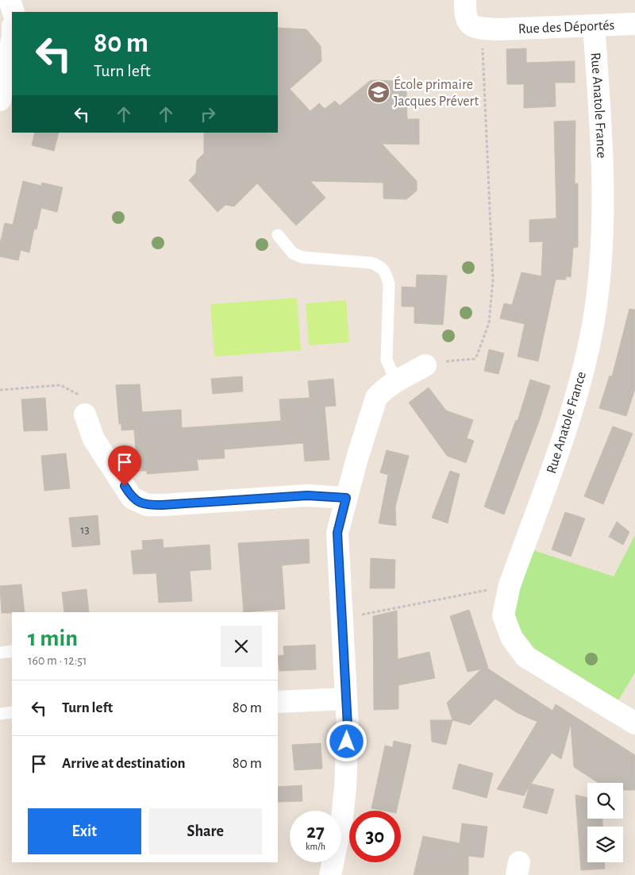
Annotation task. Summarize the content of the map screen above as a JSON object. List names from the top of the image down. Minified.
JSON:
{"streets":{"street":["Rue des Déportés","Rue Anatole France"]},"crossings":[["Rue des Déportés","Rue Anatole France"]],"places":{"school or university":["École primaire Jacques Prévert"]},"house_numbers":["13"],"page":{"turn":["80 m","Turn left"],"heading":["1 min","160 m · 12:51"],"list":[{"name":"Turn left","value":"80 m"},{"name":"Arrive at destination","value":"80 m"}],"buttons":["Exit","Share"],"speed":"27 km/h","limit":"30"}}
